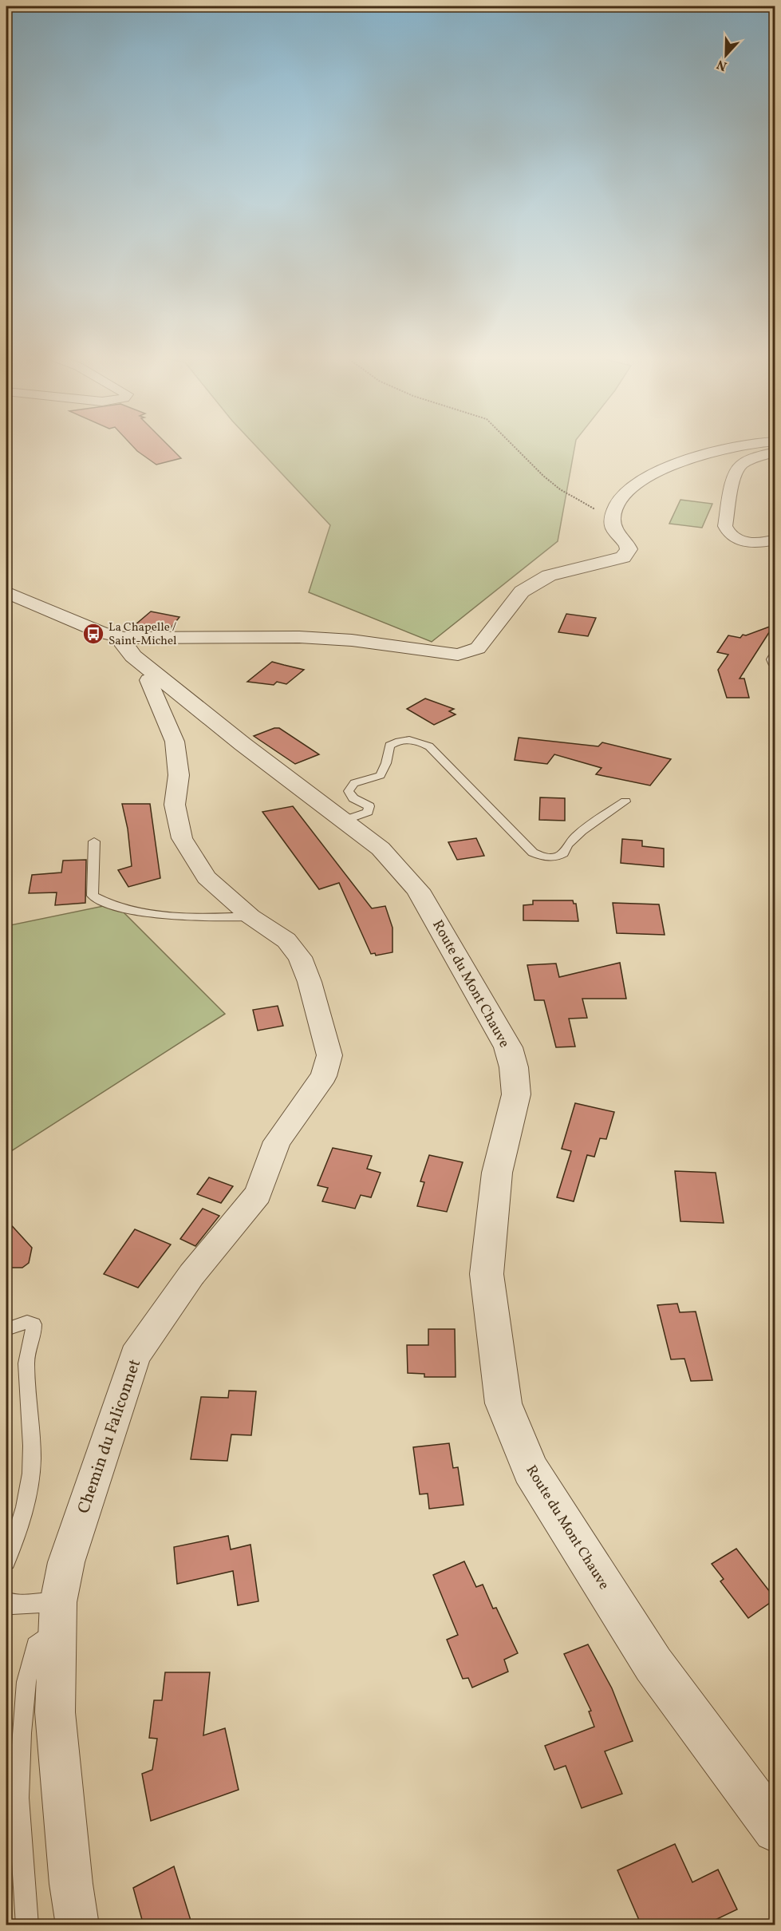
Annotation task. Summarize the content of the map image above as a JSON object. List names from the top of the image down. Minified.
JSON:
{"streets":{"street":["Route du Mont Chauve","Chemin du Faliconnet"]},"crossings":[["Route du Mont Chauve","Chemin du Faliconnet"]],"places":{"bus stop":["La Chapelle / Saint-Michel"]},"north":"bottom"}
